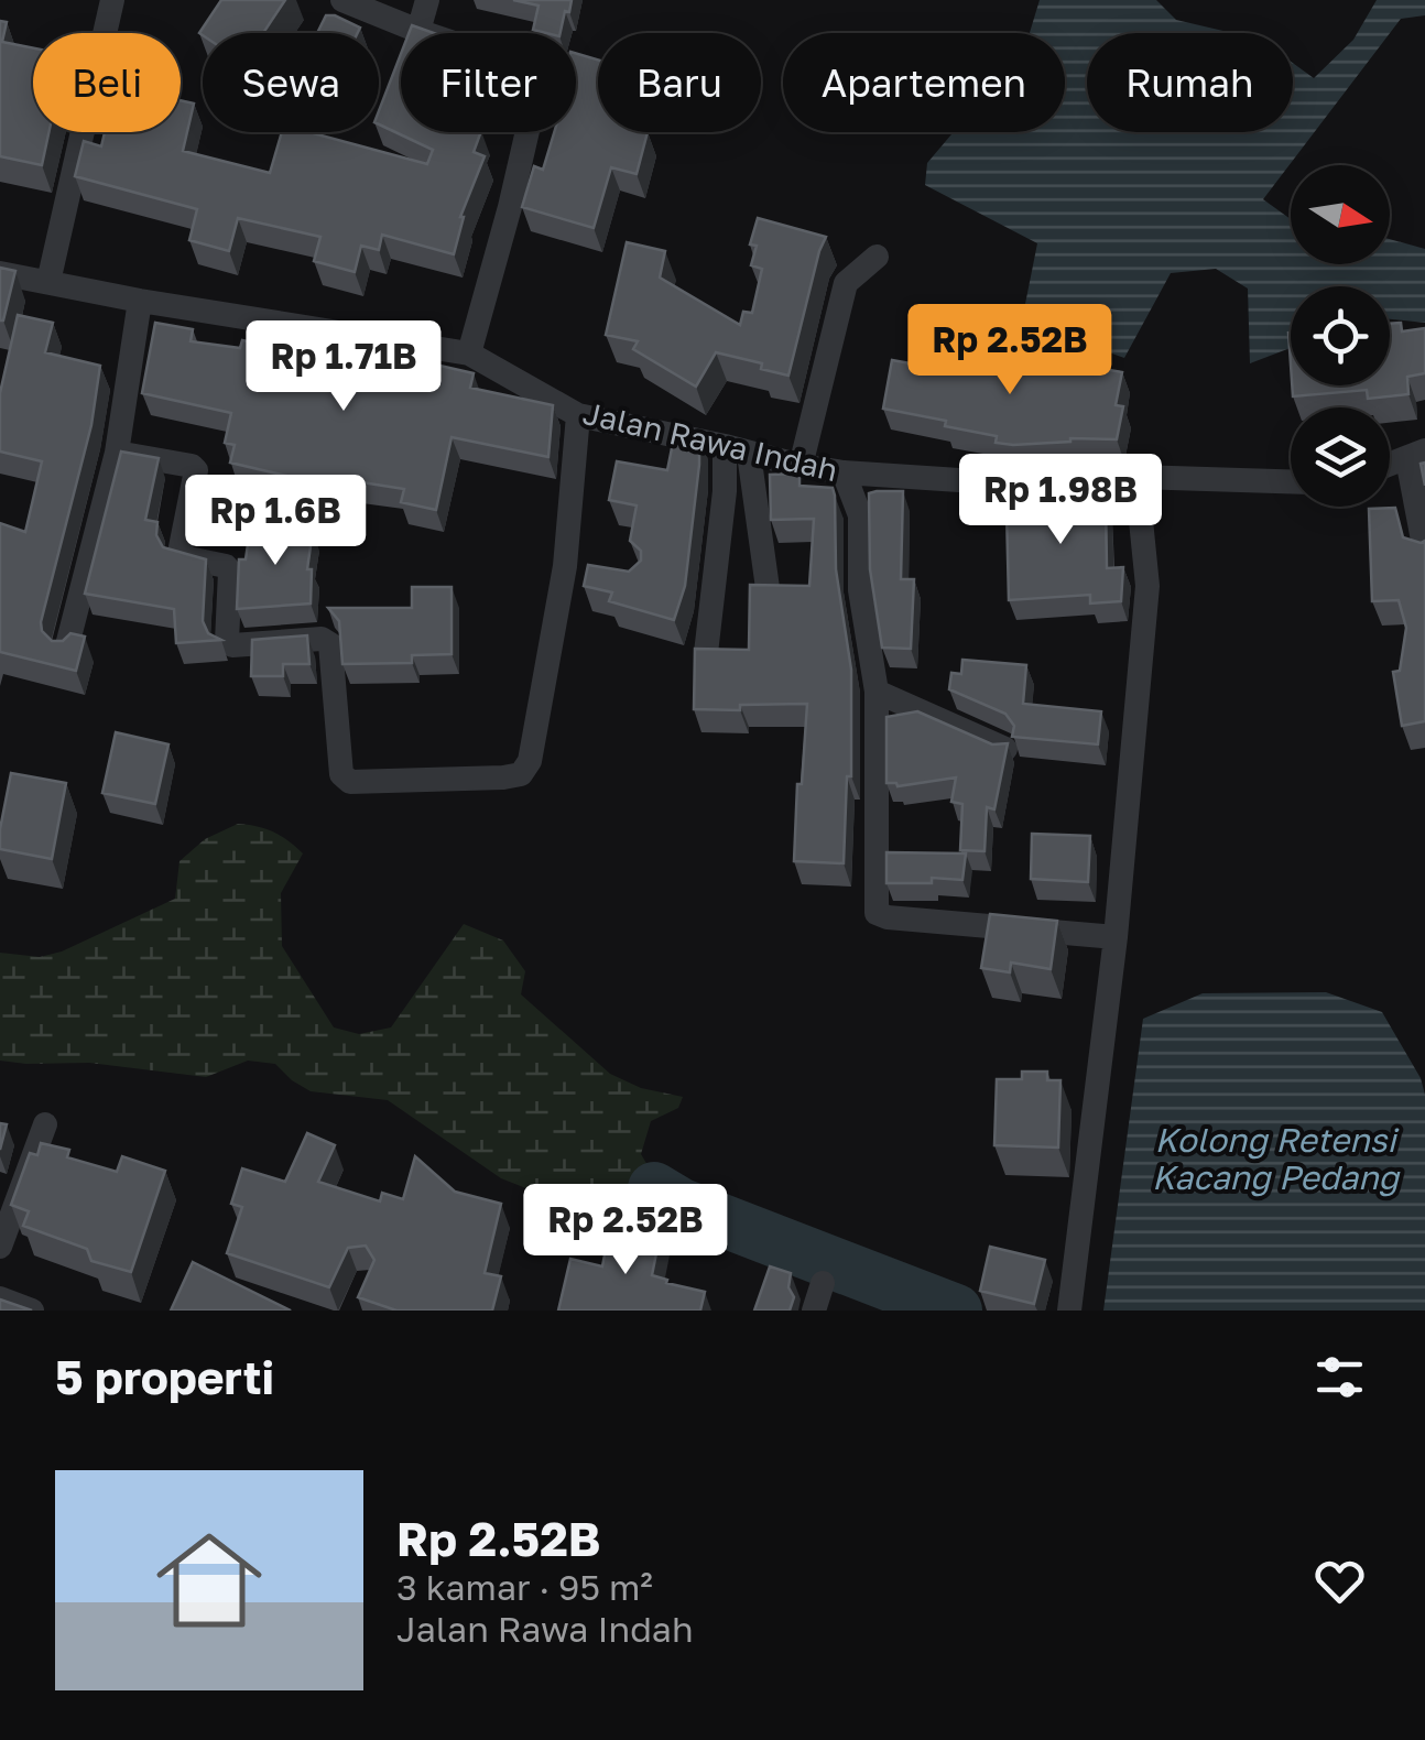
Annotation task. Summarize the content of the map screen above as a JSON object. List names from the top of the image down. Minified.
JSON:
{"streets":{"street":["Jalan Rawa Indah"]},"water":["Kolong Retensi Kacang Pedang"],"north":"right","page":{"chip":["Beli","Sewa","Filter","Baru","Apartemen","Rumah"],"price":["Rp 2.52B","Rp 1.71B","Rp 1.98B","Rp 1.6B","Rp 2.52B"],"heading":"5 properti","list":[{"name":"Rp 2.52B","note":"3 kamar · 95 m² · Jalan Rawa Indah"}]}}
